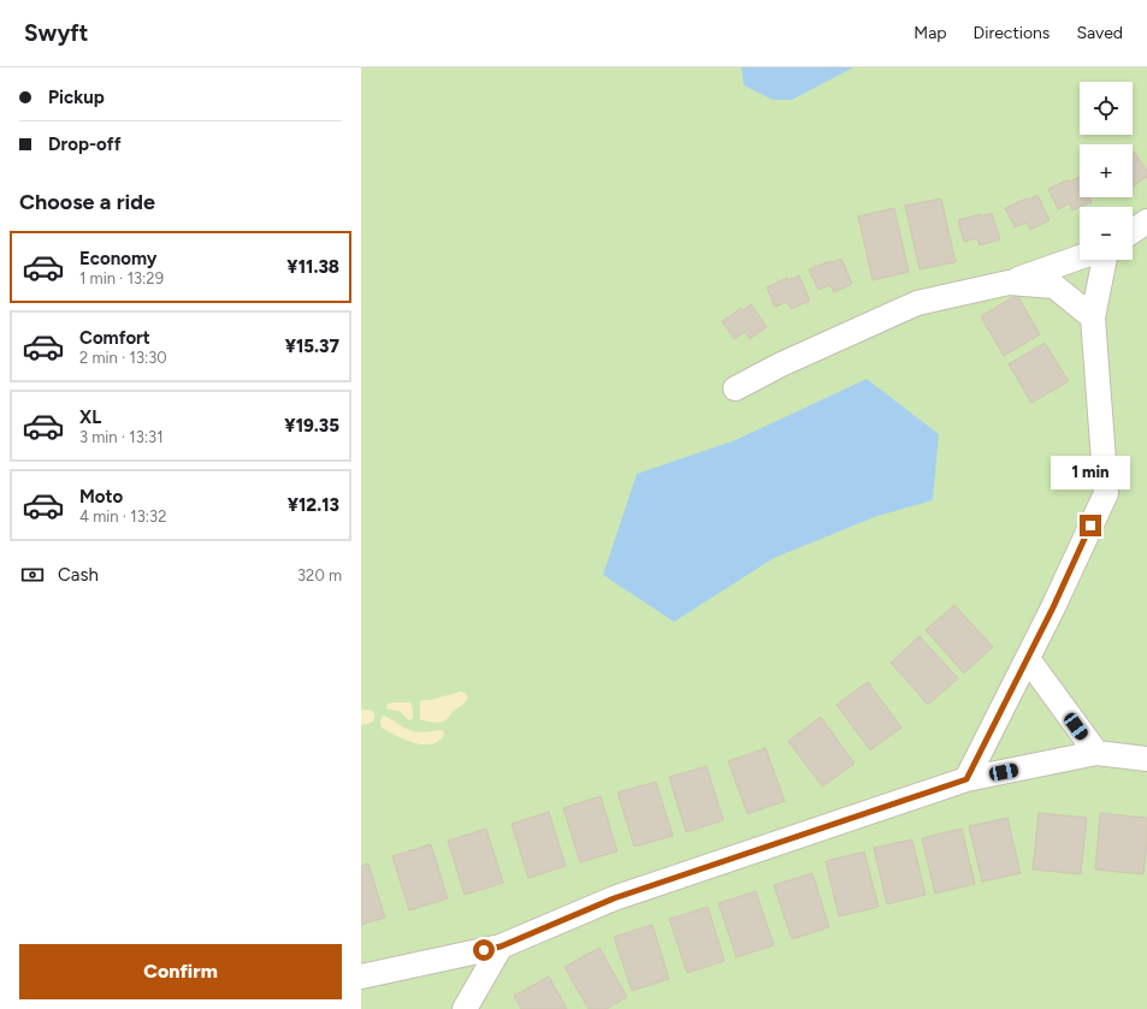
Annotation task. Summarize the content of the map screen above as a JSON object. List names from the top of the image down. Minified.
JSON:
{"page":{"header":"Swyft","nav":["Map","Directions","Saved"],"banner":["Pickup","Drop-off"],"map_buttons":["+","−"],"heading":"Choose a ride","list":[{"name":"Economy","note":"1 min · 13:29","value":"¥11.38"},{"name":"Comfort","note":"2 min · 13:30","value":"¥15.37"},{"name":"XL","note":"3 min · 13:31","value":"¥19.35"},{"name":"Moto","note":"4 min · 13:32","value":"¥12.13"}],"bubble":"1 min","pay":["Cash","320 m"],"buttons":"Confirm"}}
